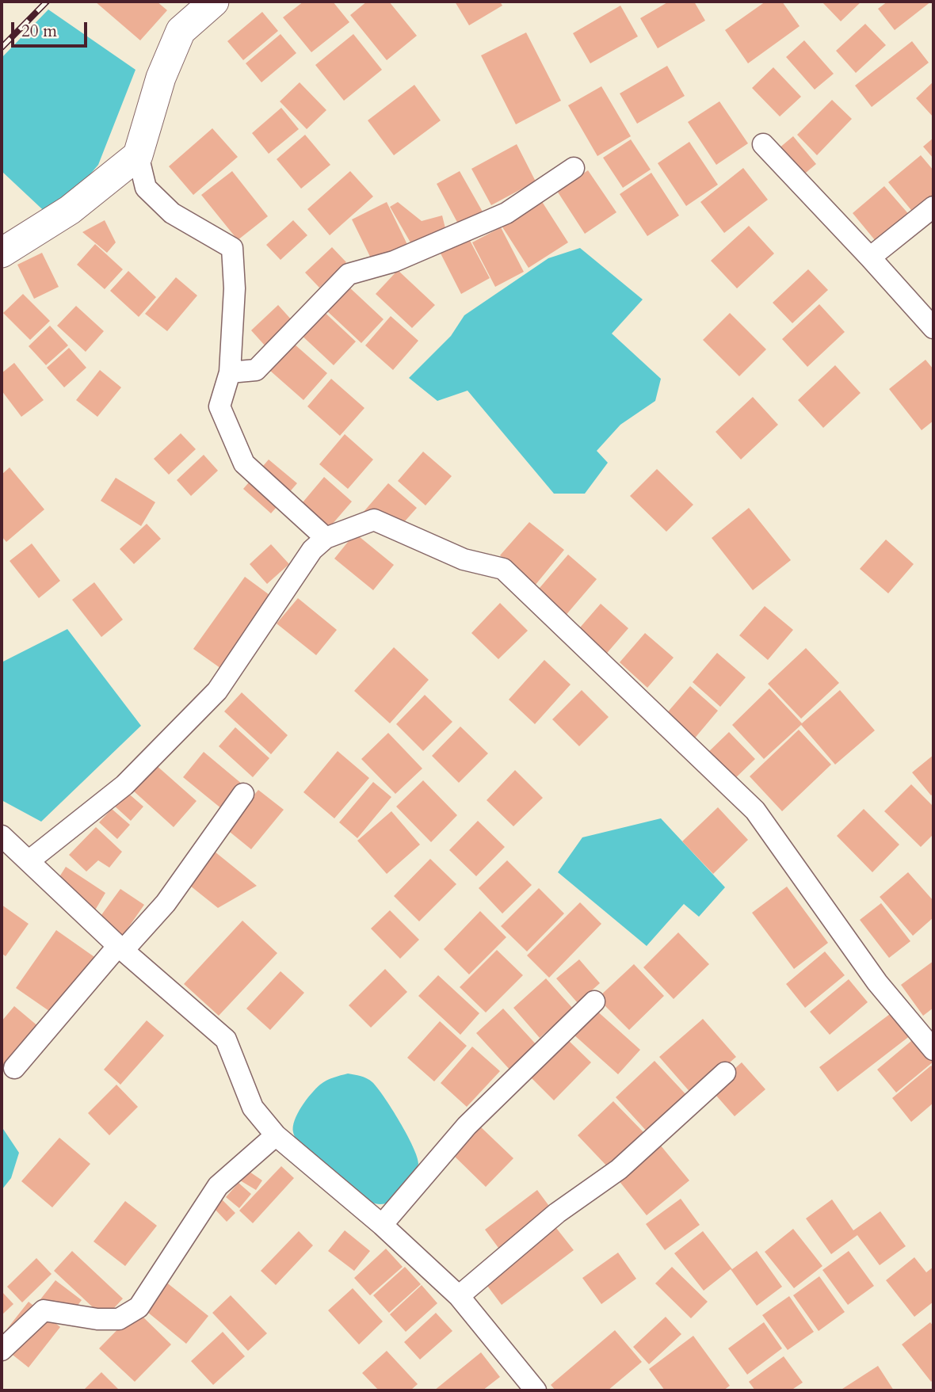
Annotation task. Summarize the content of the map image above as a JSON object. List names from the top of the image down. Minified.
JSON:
{"scale_bar":"20 m"}
